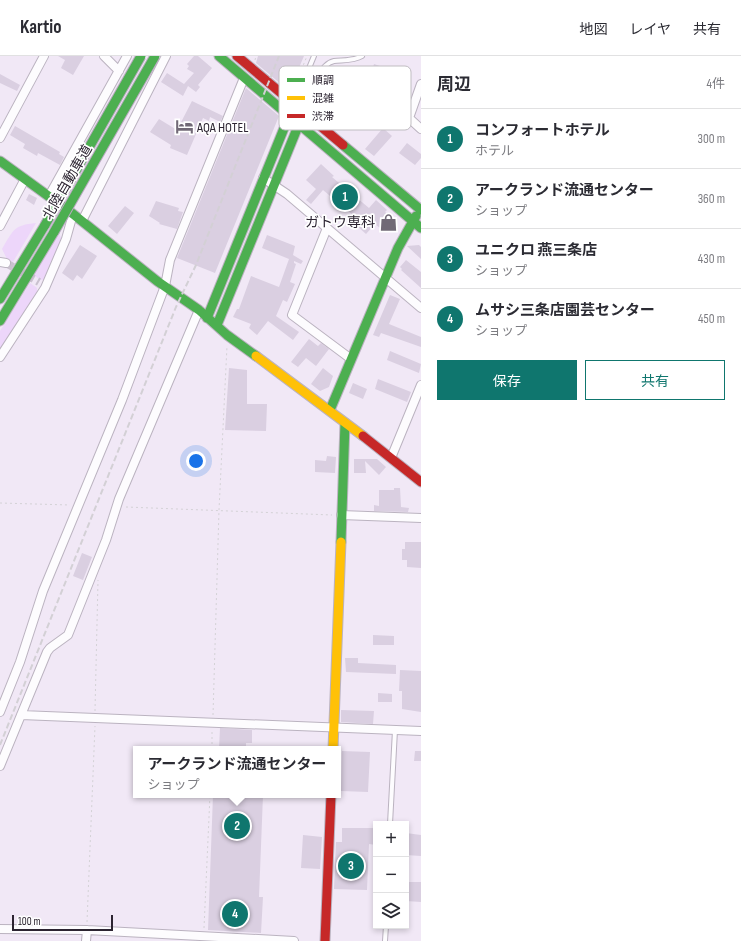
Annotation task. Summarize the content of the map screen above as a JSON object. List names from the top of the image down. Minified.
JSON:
{"streets":{"main road":["北陸自動車道"]},"places":{"hotel":["AQA HOTEL"],"shop":["ガトウ専科"]},"legend":["順調","混雑","渋滞"],"scale_bar":"100 m","page":{"header":"Kartio","nav":["地図","レイヤ","共有"],"heading":["周辺","4件"],"list":[{"mark":"1","name":"コンフォートホテル","note":"ホテル","value":"300 m"},{"mark":"2","name":"アークランド流通センター","note":"ショップ","value":"360 m"},{"mark":"3","name":"ユニクロ 燕三条店","note":"ショップ","value":"430 m"},{"mark":"4","name":"ムサシ三条店園芸センター","note":"ショップ","value":"450 m"}],"pins":["1","2","3","4"],"buttons":["保存","共有"],"popup":["アークランド流通センター","ショップ"],"map_buttons":["+","−"],"scale":"100 m"}}
